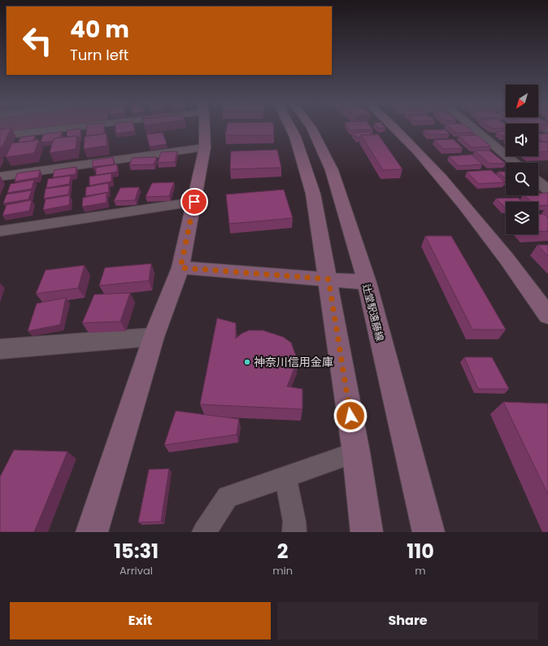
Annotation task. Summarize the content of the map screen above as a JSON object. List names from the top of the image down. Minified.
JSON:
{"streets":{"street":["辻堂駅遠藤線"]},"places":["神奈川信用金庫"],"north":"bottom left","page":{"turn":["40 m","Turn left"],"eta":["15:31","Arrival","2","min","110","m"],"buttons":["Exit","Share"]}}
